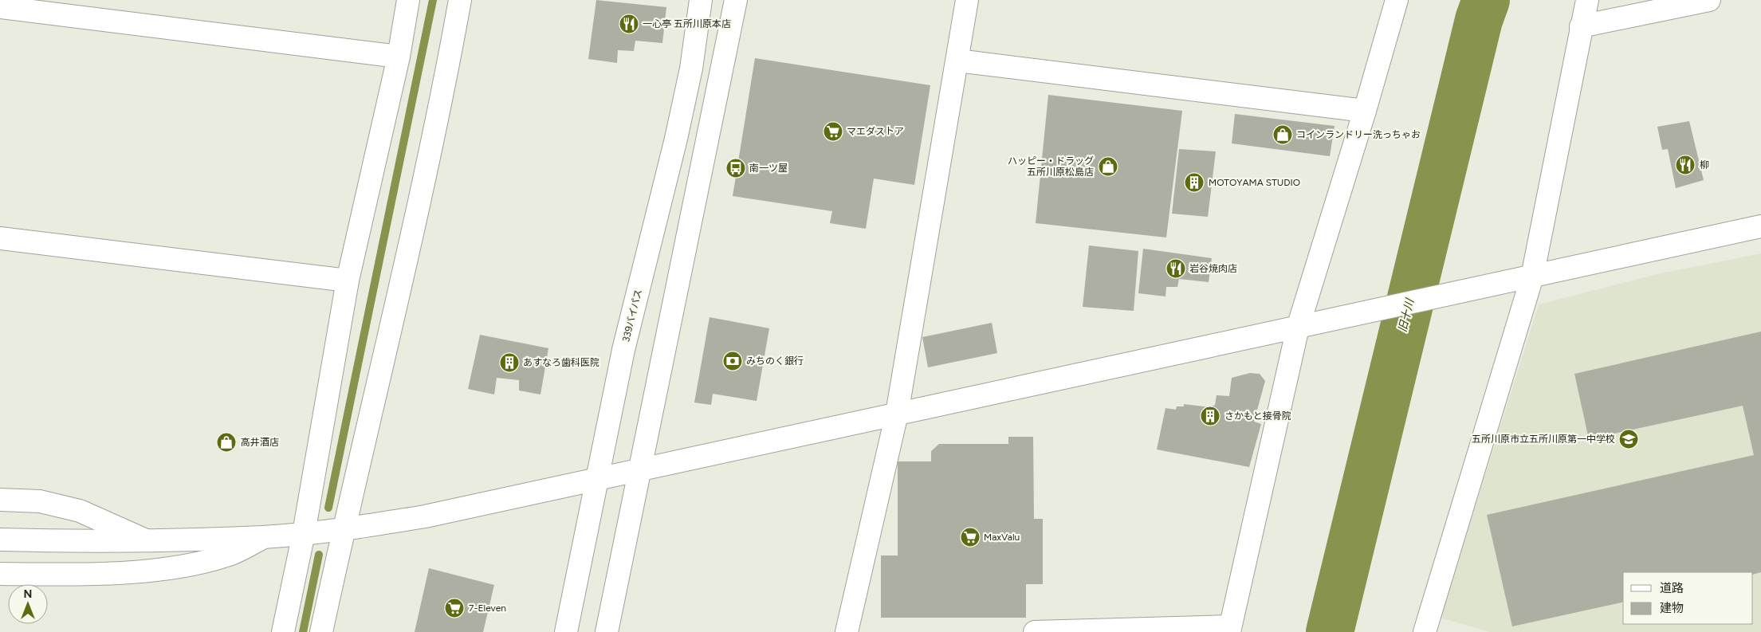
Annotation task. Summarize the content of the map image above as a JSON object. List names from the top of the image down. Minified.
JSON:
{"streets":{"street":["339バイパス"]},"water":["旧十川"],"places":{"restaurant":["一心亭 五所川原本店","柳","岩谷焼肉店"],"supermarket":["マエダストア","MaxValu","7-Eleven"],"shop":["コインランドリー洗っちゃお","ハッピー・ドラッグ 五所川原松島店","高井酒店"],"bus stop":["南一ツ屋"],"building":["MOTOYAMA STUDIO","あすなろ歯科医院","さかもと接骨院"],"bank":["みちのく銀行"],"school or university":["五所川原市立五所川原第一中学校"]},"legend":["道路","建物"],"north":"top"}
